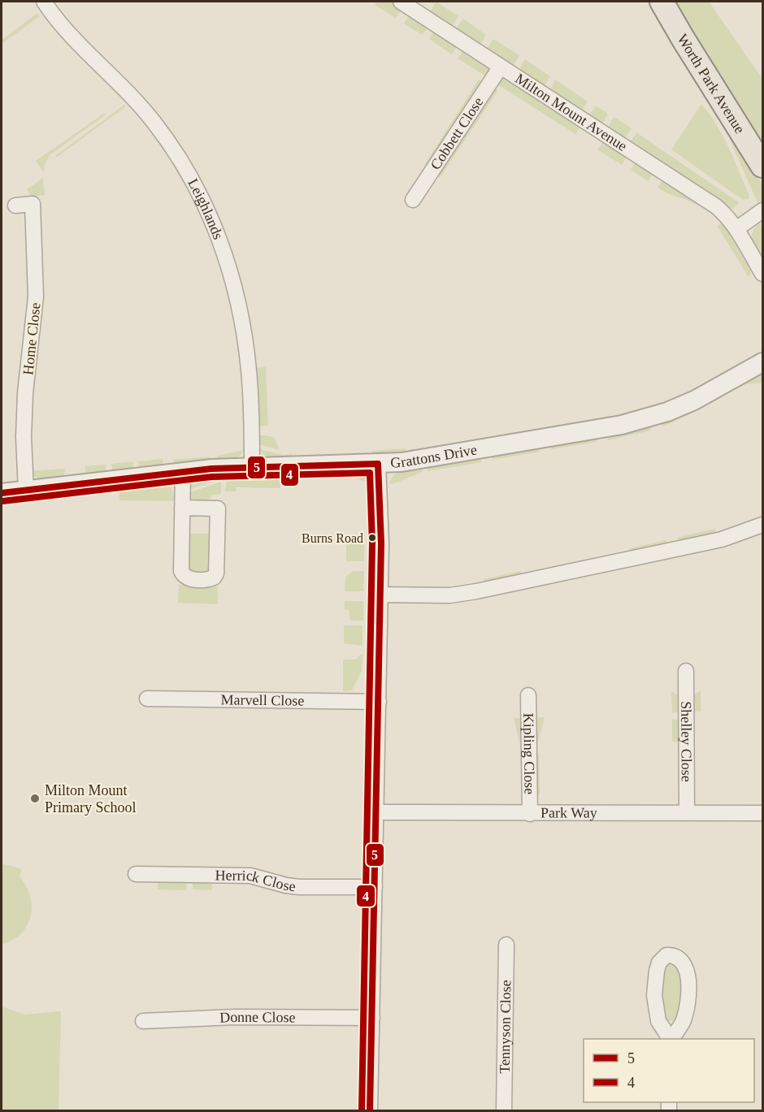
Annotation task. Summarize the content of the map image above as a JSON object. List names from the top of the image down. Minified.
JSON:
{"streets":{"main road":["Worth Park Avenue"],"street":["Milton Mount Avenue","Cobbett Close","Leighlands","Home Close","Grattons Drive","Marvell Close","Shelley Close","Kipling Close","Park Way","Herrick Close","Donne Close","Tennyson Close"]},"crossings":[["Milton Mount Avenue","Cobbett Close"],["Leighlands","Grattons Drive"],["Home Close","Grattons Drive"],["Shelley Close","Park Way"],["Kipling Close","Park Way"]],"places":["Burns Road","Milton Mount Primary School"],"lines":["transit line 5","transit line 4"],"legend":["5","4"]}
